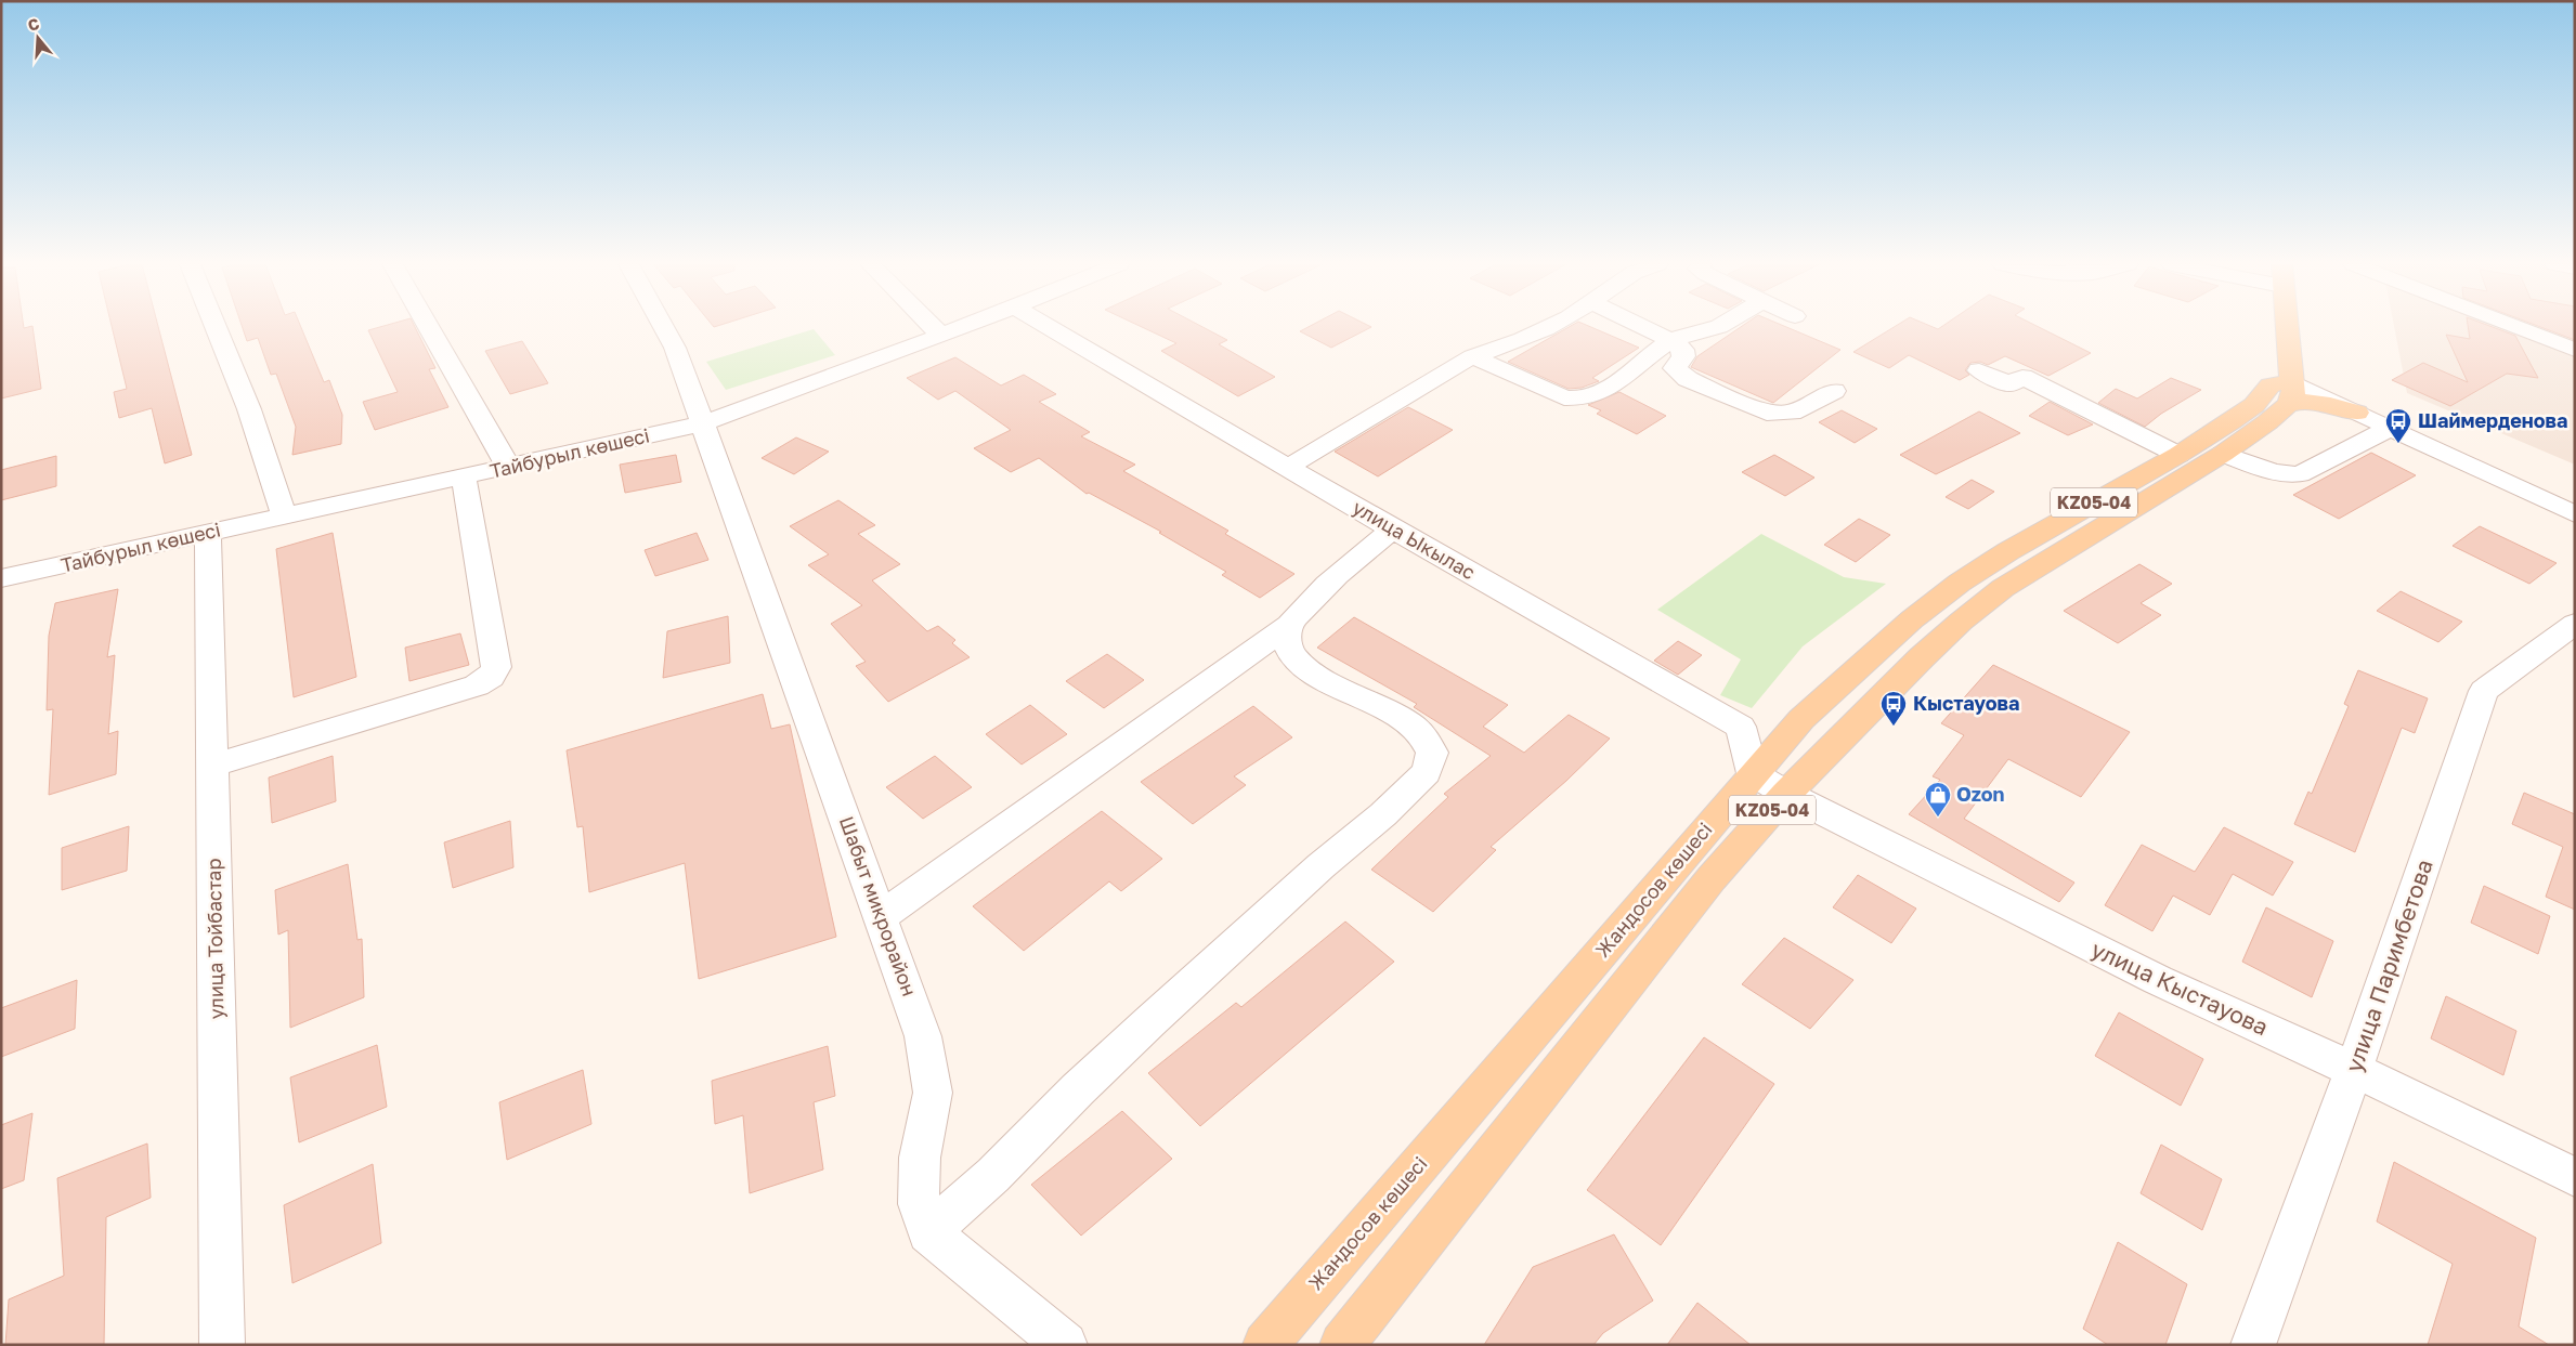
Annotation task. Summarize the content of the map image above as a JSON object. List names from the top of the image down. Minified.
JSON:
{"streets":{"main road":["KZ05-04","Жандосов көшесі"],"street":["Тайбурыл көшесі","улица Ыкылас","Шабыт микрорайон","улица Тойбастар","улица Паримбетова","улица Кыстауова"]},"crossings":[["Тайбурыл көшесі","Шабыт микрорайон"],["Тайбурыл көшесі","улица Тойбастар"],["улица Ыкылас","Жандосов көшесі"],["Жандосов көшесі","улица Кыстауова"],["улица Паримбетова","улица Кыстауова"]],"places":{"bus stop":["Шаймерденова","Кыстауова"],"shop":["Ozon"]},"north":"top"}
